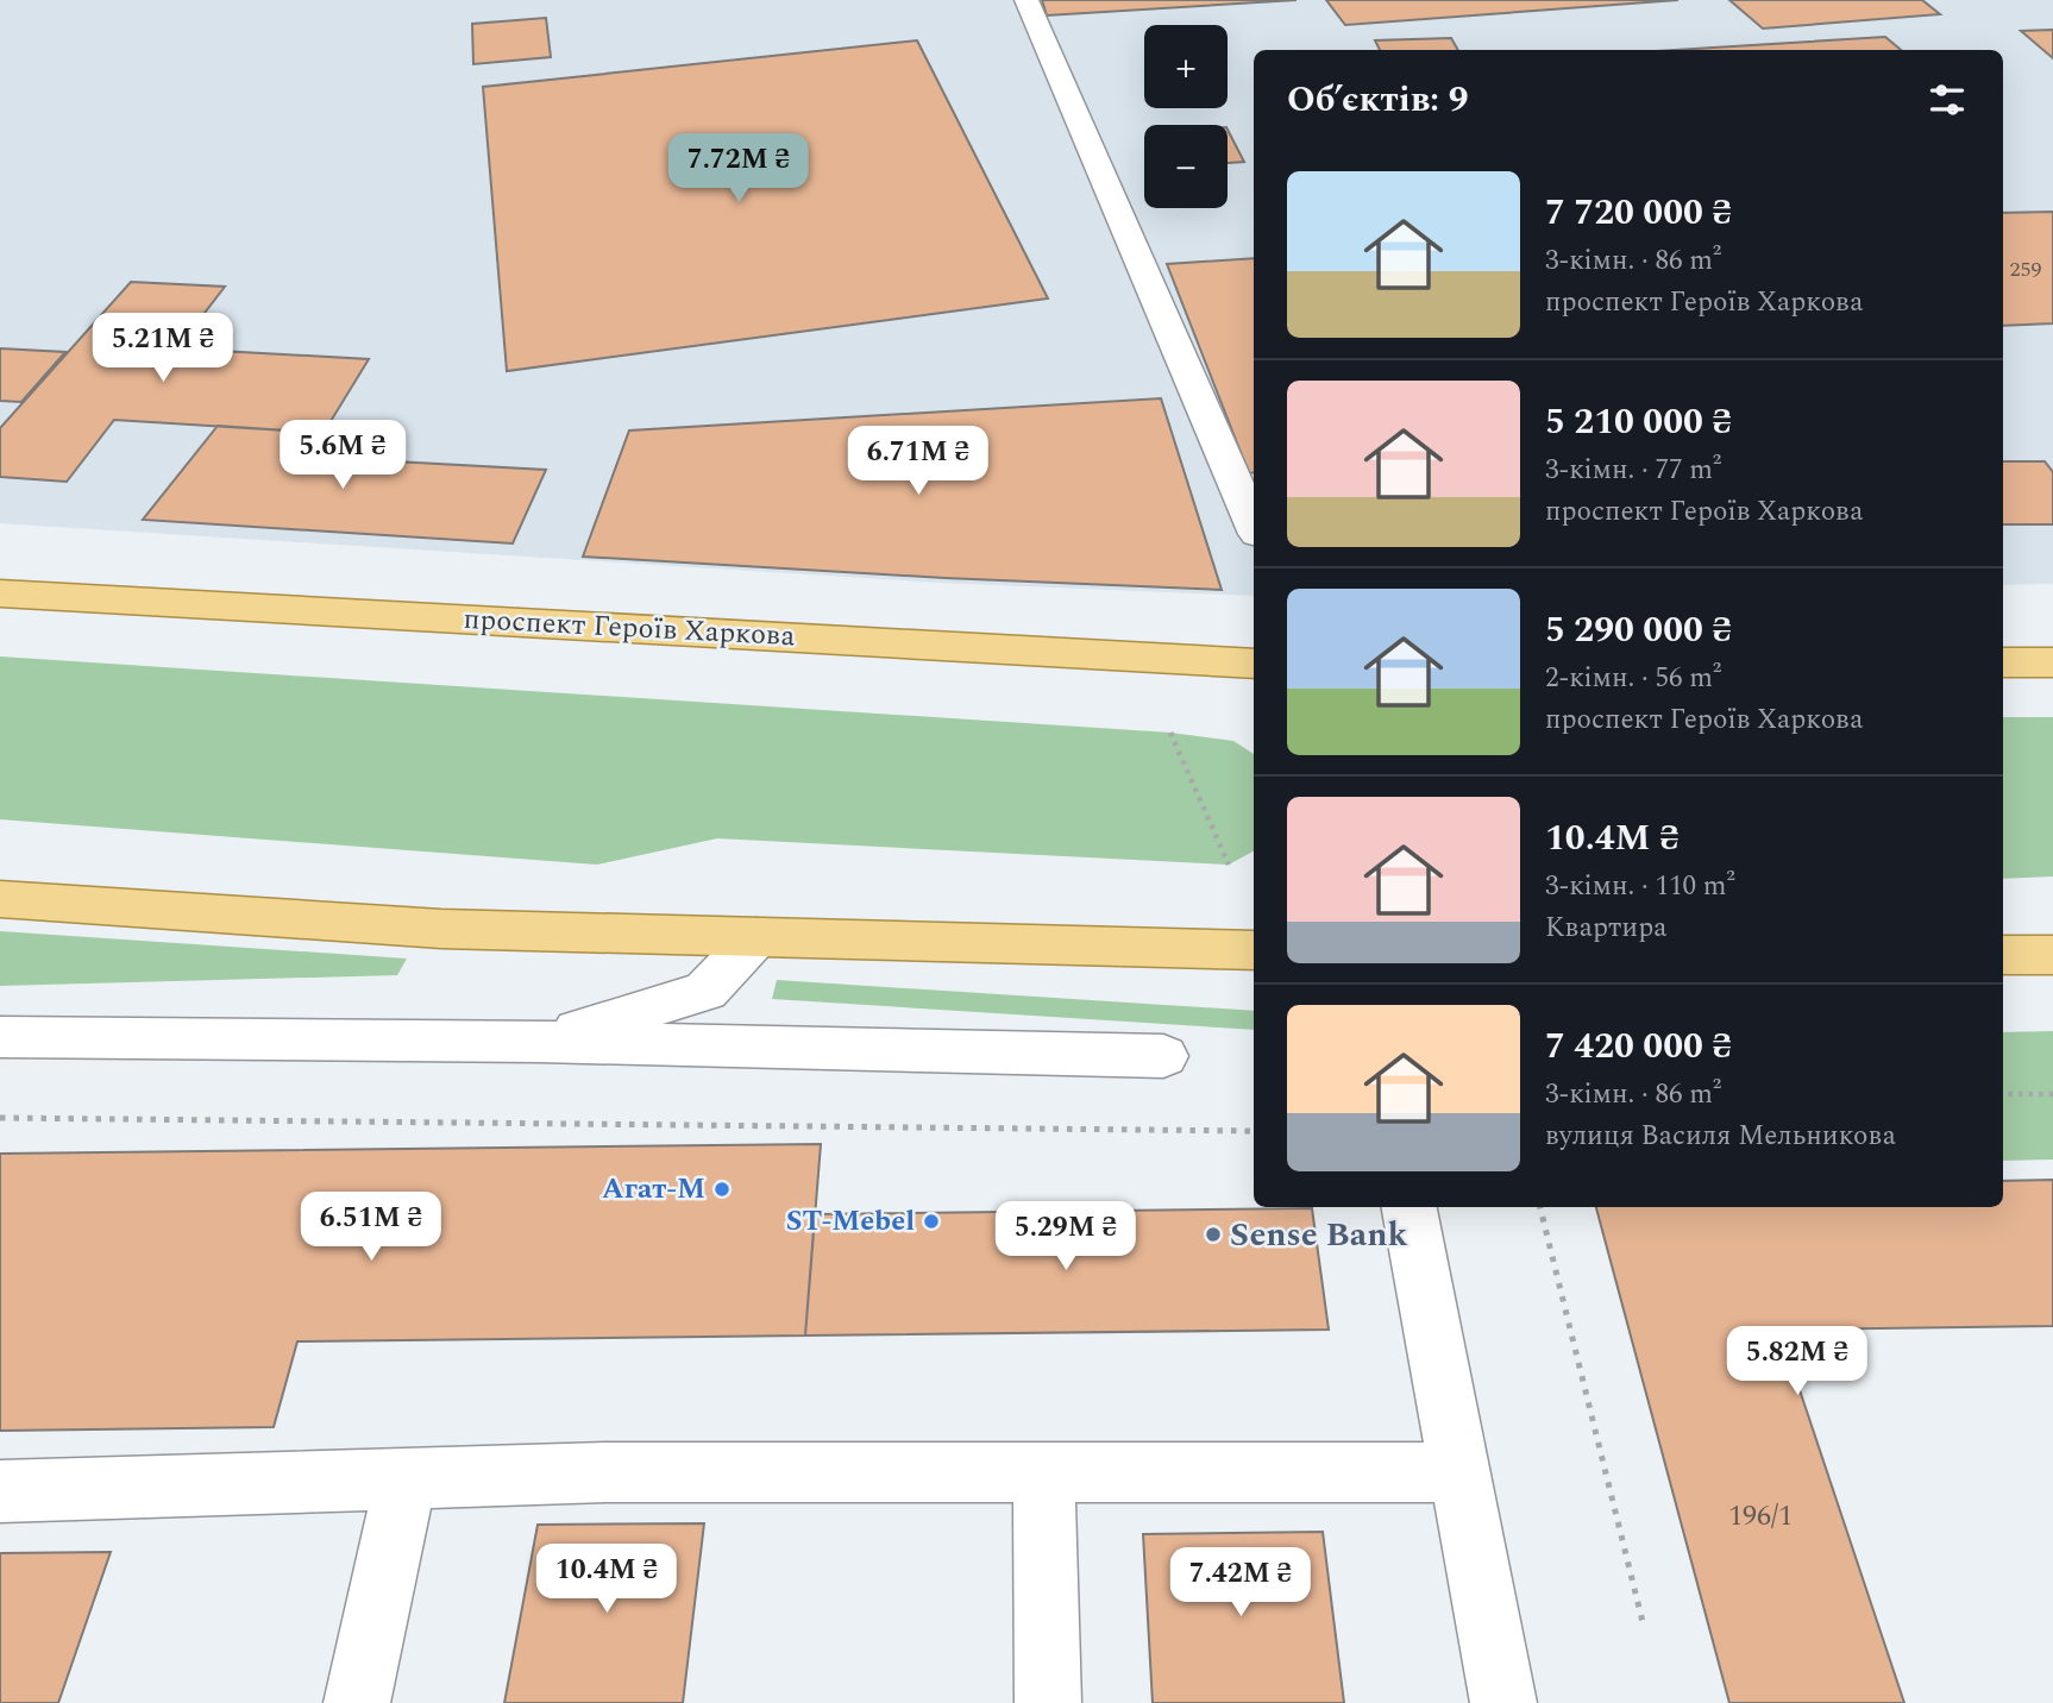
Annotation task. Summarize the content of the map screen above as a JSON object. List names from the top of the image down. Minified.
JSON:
{"streets":{"main road":["проспект Героїв Харкова"]},"places":["Агат-М","ST-Mebel","Sense Bank"],"house_numbers":["259","196/1"],"page":{"map_buttons":["+","−"],"heading":"Об’єктів: 9","price":["7.72M ₴","5.21M ₴","5.6M ₴","6.71M ₴","6.51M ₴","5.29M ₴","5.82M ₴","10.4M ₴","7.42M ₴"],"list":[{"name":"7 720 000 ₴","note":"3-кімн. · 86 m² · проспект Героїв Харкова"},{"name":"5 210 000 ₴","note":"3-кімн. · 77 m² · проспект Героїв Харкова"},{"name":"5 290 000 ₴","note":"2-кімн. · 56 m² · проспект Героїв Харкова"},{"name":"10.4M ₴","note":"3-кімн. · 110 m² · Квартира"},{"name":"7 420 000 ₴","note":"3-кімн. · 86 m² · вулиця Василя Мельникова"}]}}
